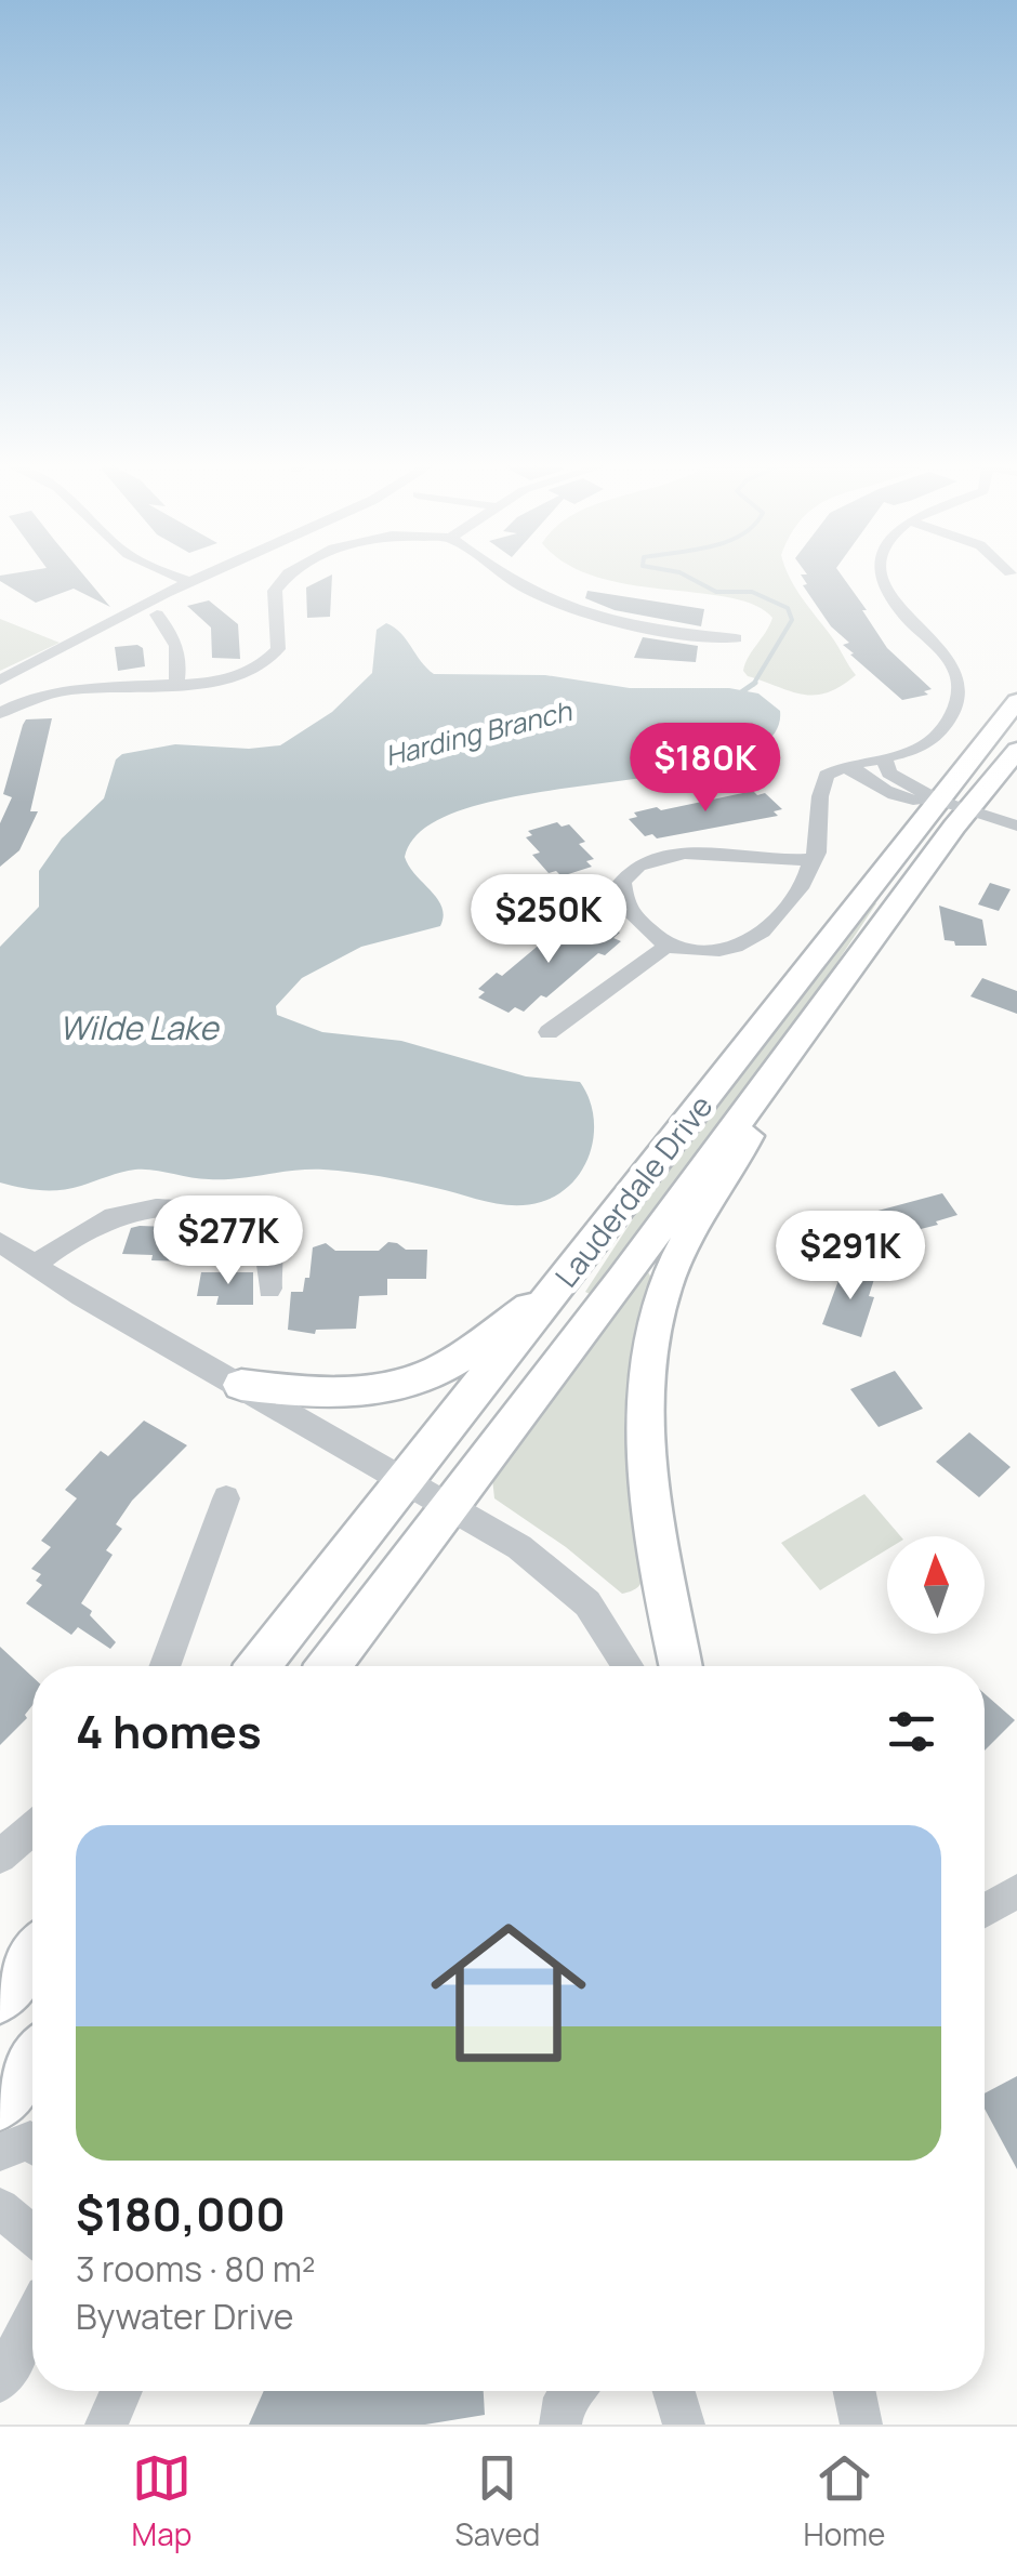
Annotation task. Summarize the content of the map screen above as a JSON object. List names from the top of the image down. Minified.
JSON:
{"streets":{"main road":["Lauderdale Drive"]},"water":["Harding Branch","Wilde Lake"],"north":"top","page":{"price":["$180K","$250K","$277K","$291K"],"heading":"4 homes","list":[{"name":"$180,000","note":"3 rooms · 80 m² · Bywater Drive"}],"tabs":["Map","Saved","Home"]}}
